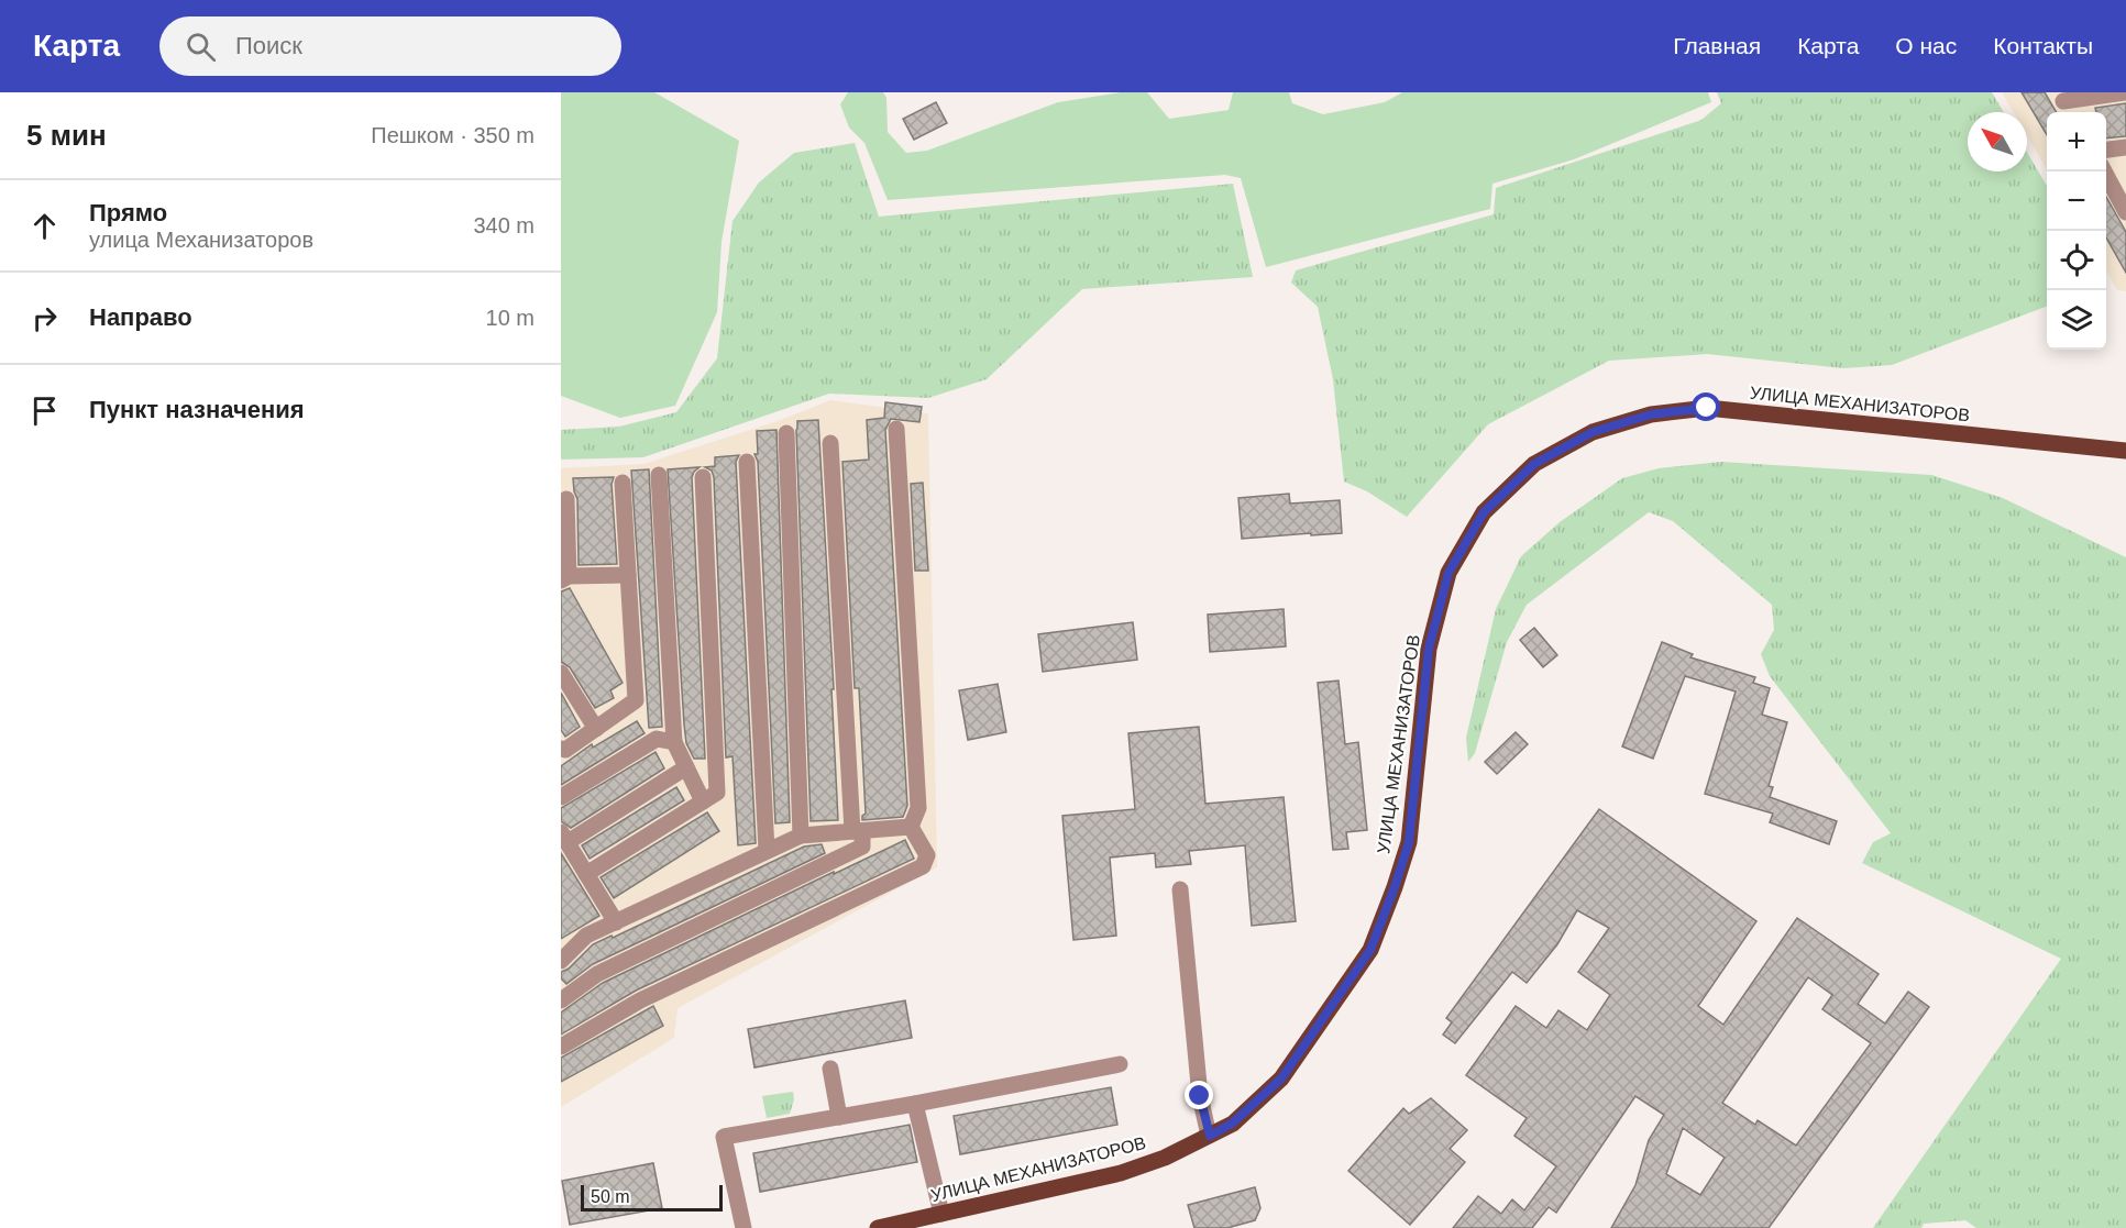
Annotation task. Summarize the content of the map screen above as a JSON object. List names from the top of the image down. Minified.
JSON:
{"streets":{"main road":["УЛИЦА МЕХАНИЗАТОРОВ"]},"scale_bar":"50 m","north":"top left","page":{"header":"Карта","search":"Поиск","nav":["Главная","Карта","О нас","Контакты"],"heading":["5 мин","Пешком · 350 m"],"map_buttons":["+","−"],"list":[["Прямо","улица Механизаторов","340 m"],["Направо","10 m"],"Пункт назначения"],"scale":"50 m"}}
